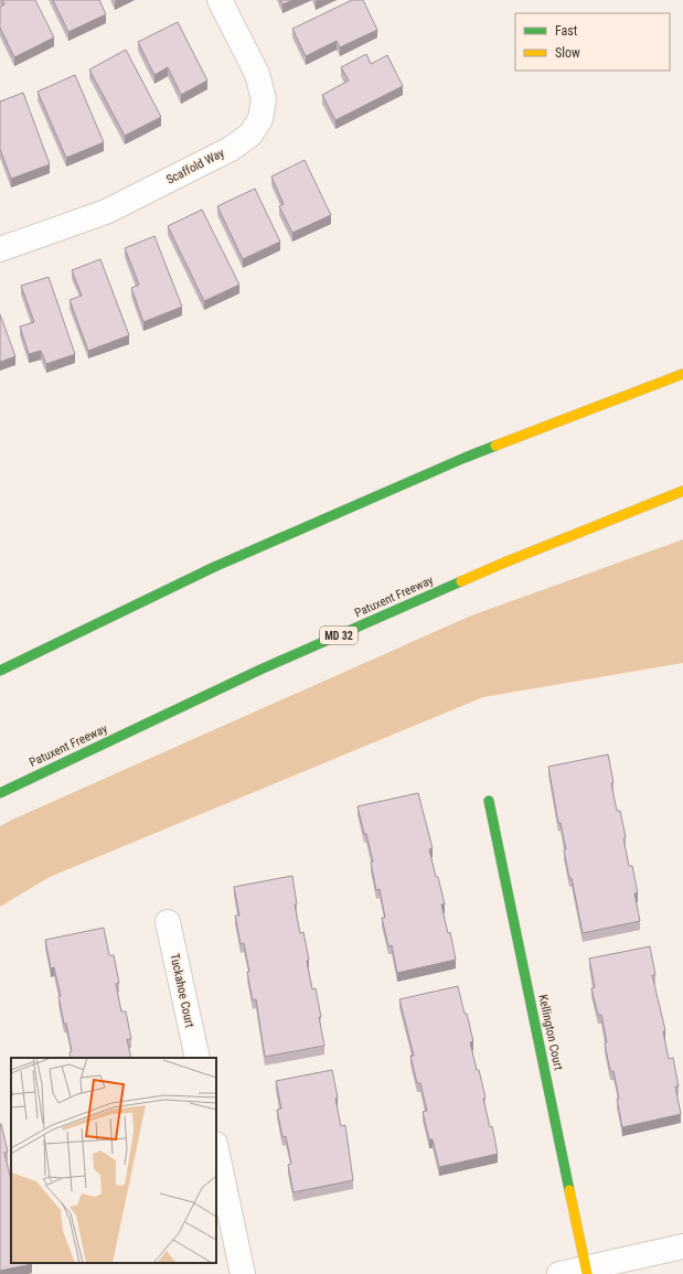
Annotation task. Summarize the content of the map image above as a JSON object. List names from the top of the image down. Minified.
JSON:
{"streets":{"main road":["Patuxent Freeway","MD 32","Kellington Court"],"street":["Scaffold Way","Tuckahoe Court"]},"legend":["Fast","Slow"]}
